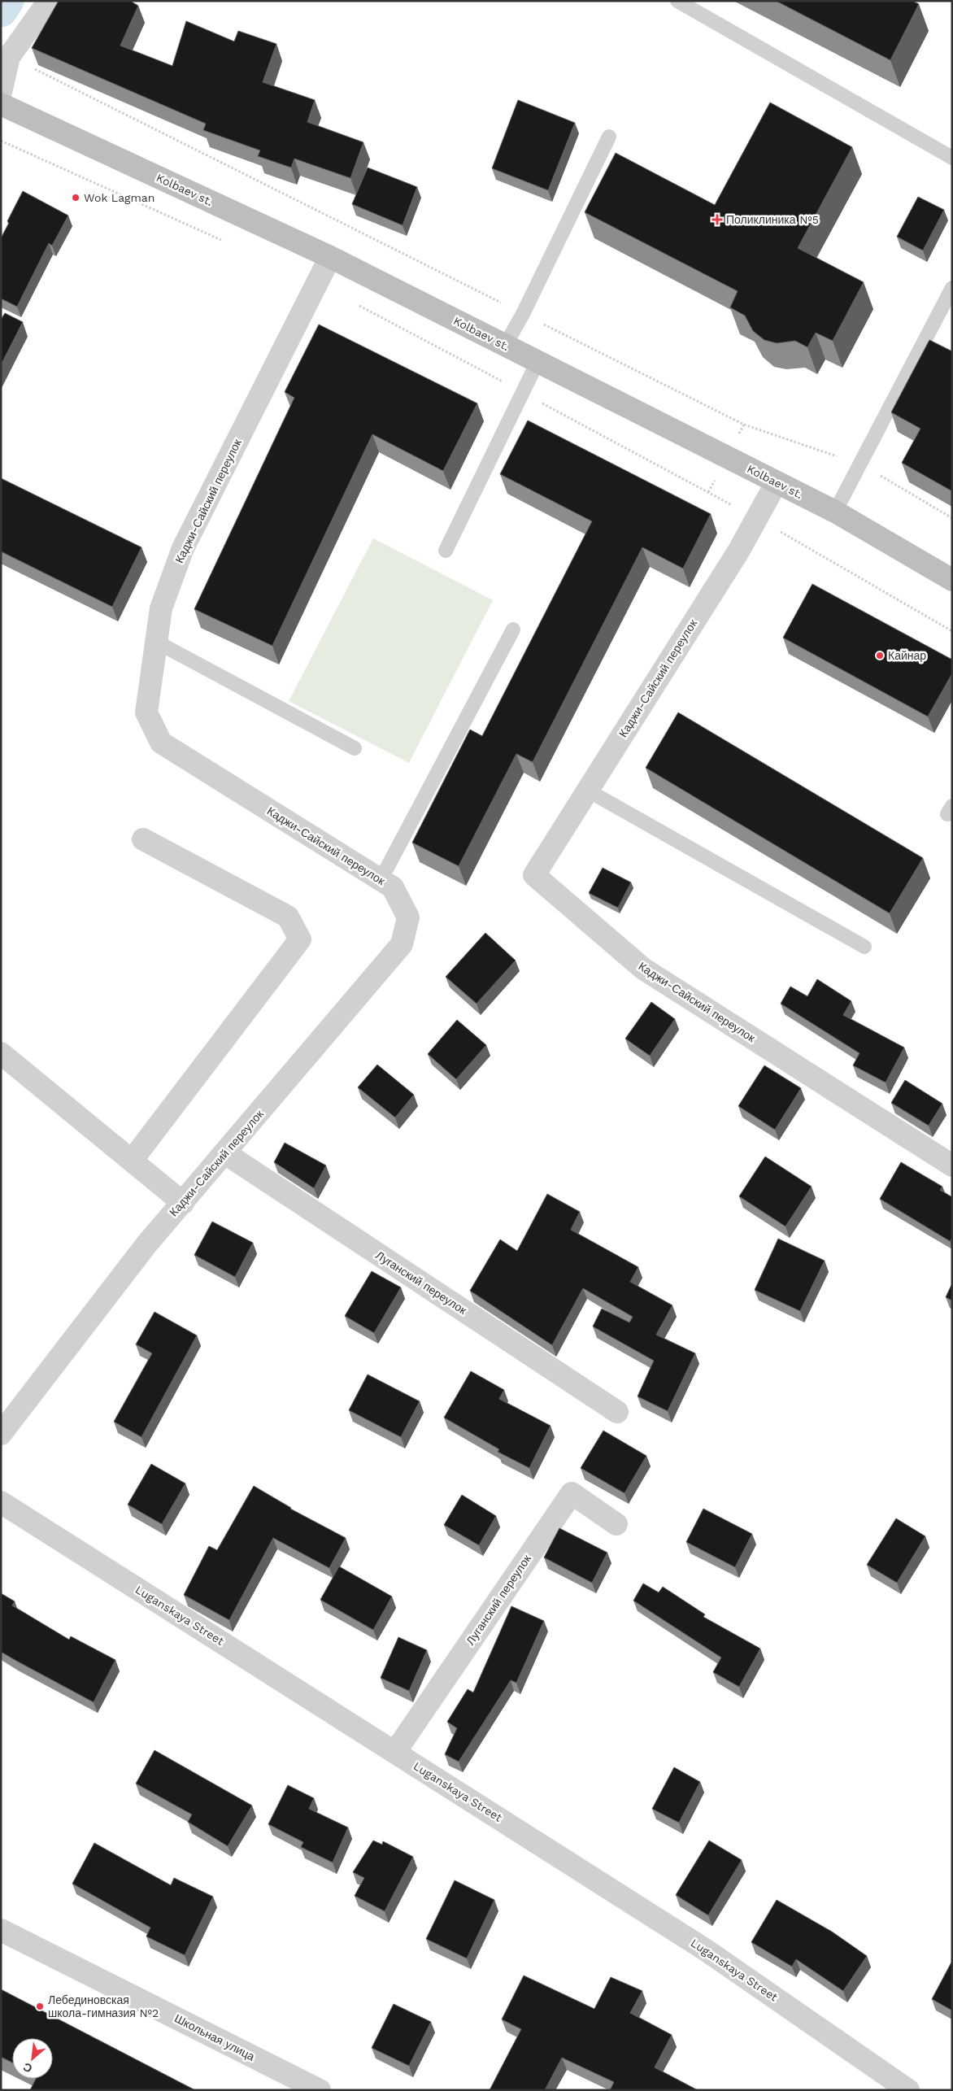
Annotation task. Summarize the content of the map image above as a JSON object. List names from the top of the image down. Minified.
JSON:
{"streets":{"main road":["Kolbaev st."],"street":["Каджи-Сайский переулок","Луганский переулок","Luganskaya Street","Школьная улица"]},"crossings":[["Kolbaev st.","Каджи-Сайский переулок"],["Каджи-Сайский переулок","Луганский переулок"],["Луганский переулок","Luganskaya Street"]],"places":{"other":["Wok Lagman","Кайнар","Лебединовская школа-гимназия №2"],"health":["Поликлиника №5"]},"north":"bottom left"}
